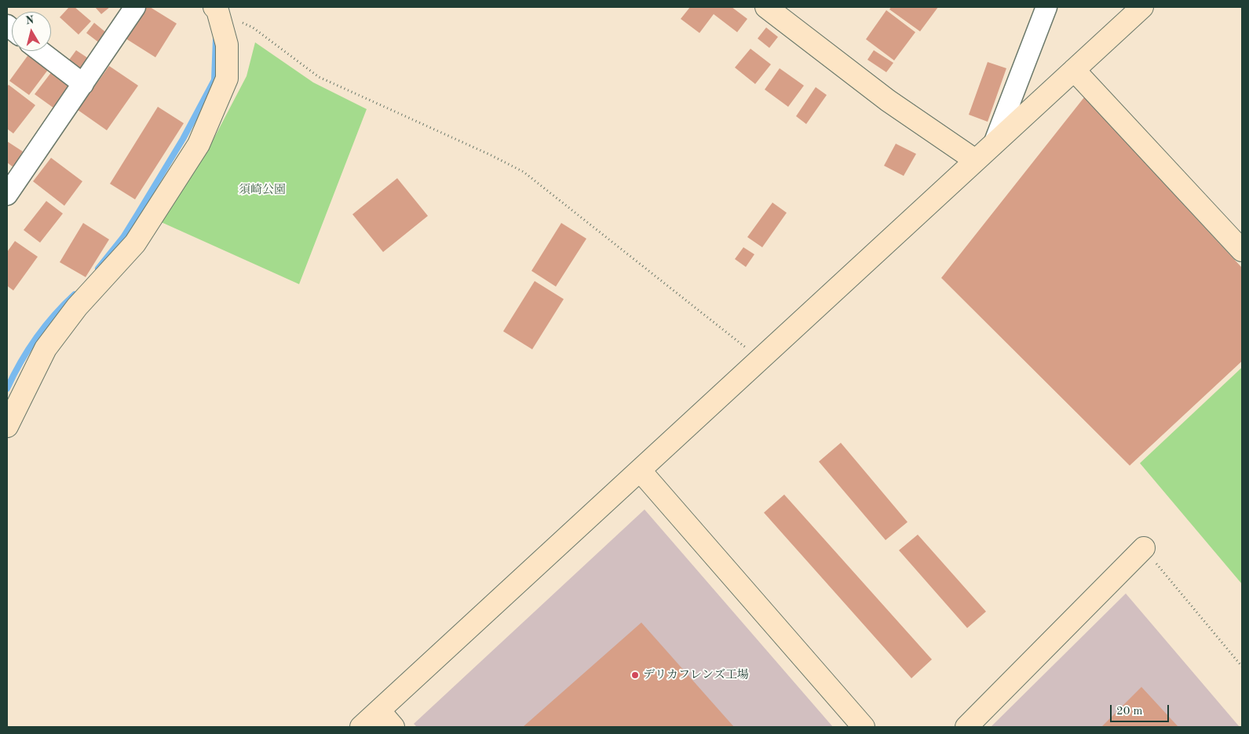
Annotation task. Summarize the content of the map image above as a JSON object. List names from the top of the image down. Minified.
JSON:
{"parks":["須崎公園"],"places":["デリカフレンズ工場"],"scale_bar":"20 m","north":"top"}
